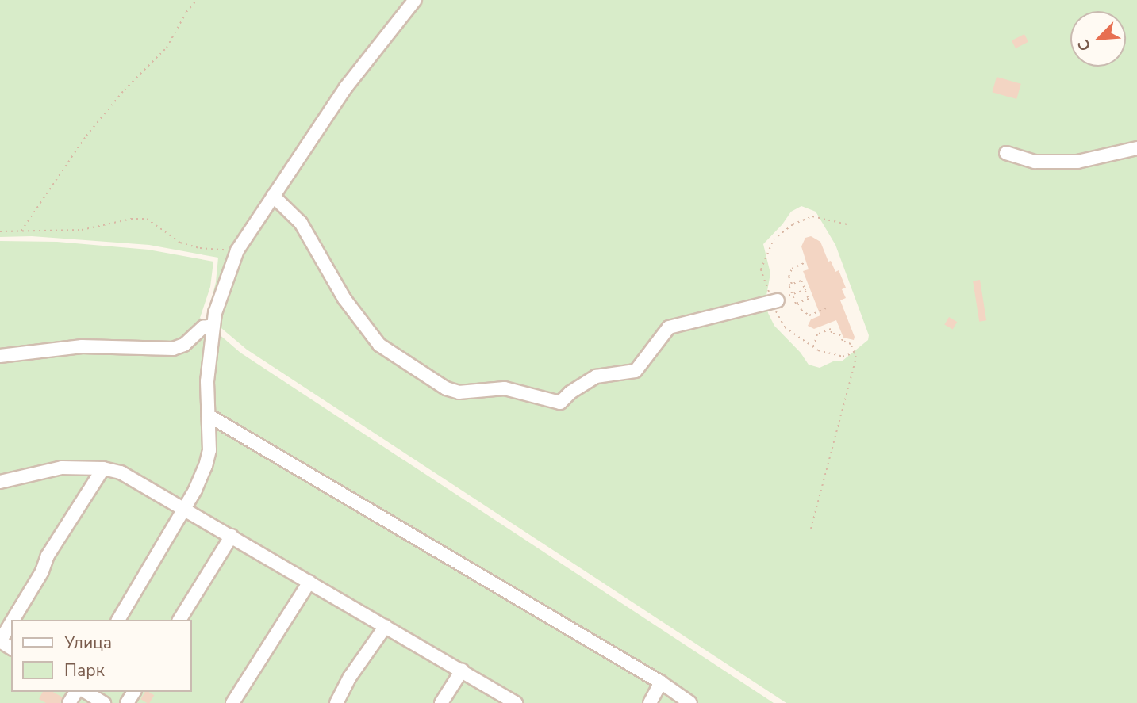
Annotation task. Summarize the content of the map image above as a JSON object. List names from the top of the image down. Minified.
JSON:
{"legend":["Улица","Парк"],"north":"bottom left"}
